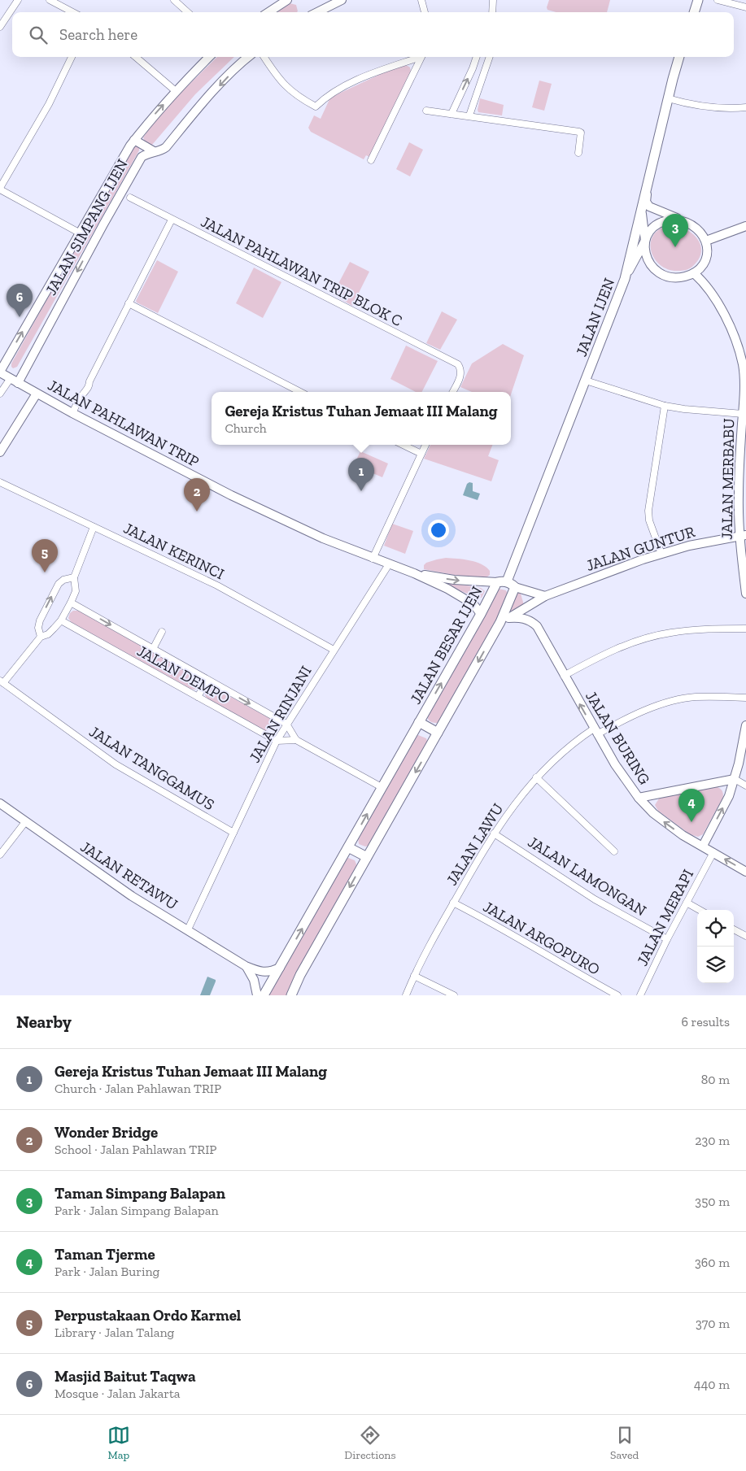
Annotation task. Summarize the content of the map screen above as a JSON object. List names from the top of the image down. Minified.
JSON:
{"streets":{"main road":["JALAN SIMPANG IJEN","JALAN IJEN","JALAN PAHLAWAN TRIP","JALAN MERBABU","JALAN GUNTUR","JALAN BESAR IJEN","JALAN BURING","JALAN RETAWU"],"street":["JALAN PAHLAWAN TRIP BLOK C","JALAN KERINCI","JALAN DEMPO","JALAN RINJANI","JALAN TANGGAMUS","JALAN LAWU","JALAN LAMONGAN","JALAN MERAPI","JALAN ARGOPURO"]},"crossings":[["JALAN SIMPANG IJEN","JALAN PAHLAWAN TRIP"],["JALAN IJEN","JALAN BESAR IJEN"],["JALAN PAHLAWAN TRIP","JALAN BESAR IJEN"],["JALAN PAHLAWAN TRIP","JALAN RINJANI"],["JALAN MERBABU","JALAN GUNTUR"],["JALAN GUNTUR","JALAN BURING"],["JALAN KERINCI","JALAN RINJANI"],["JALAN BESAR IJEN","JALAN RETAWU"],["JALAN DEMPO","JALAN RINJANI"],["JALAN RINJANI","JALAN TANGGAMUS"],["JALAN RINJANI","JALAN RETAWU"],["JALAN BURING","JALAN LAWU"],["JALAN BURING","JALAN MERAPI"],["JALAN LAWU","JALAN LAMONGAN"],["JALAN LAWU","JALAN ARGOPURO"],["JALAN LAMONGAN","JALAN MERAPI"]],"one_way":["JALAN BURING"],"page":{"search":"Search here","pins":["3","6","1","2","5","4"],"popup":["Gereja Kristus Tuhan Jemaat III Malang","Church"],"heading":["Nearby","6 results"],"list":[{"mark":"1","name":"Gereja Kristus Tuhan Jemaat III Malang","note":"Church · Jalan Pahlawan TRIP","value":"80 m"},{"mark":"2","name":"Wonder Bridge","note":"School · Jalan Pahlawan TRIP","value":"230 m"},{"mark":"3","name":"Taman Simpang Balapan","note":"Park · Jalan Simpang Balapan","value":"350 m"},{"mark":"4","name":"Taman Tjerme","note":"Park · Jalan Buring","value":"360 m"},{"mark":"5","name":"Perpustakaan Ordo Karmel","note":"Library · Jalan Talang","value":"370 m"},{"mark":"6","name":"Masjid Baitut Taqwa","note":"Mosque · Jalan Jakarta","value":"440 m"}],"nav":["Map","Directions","Saved"]}}
